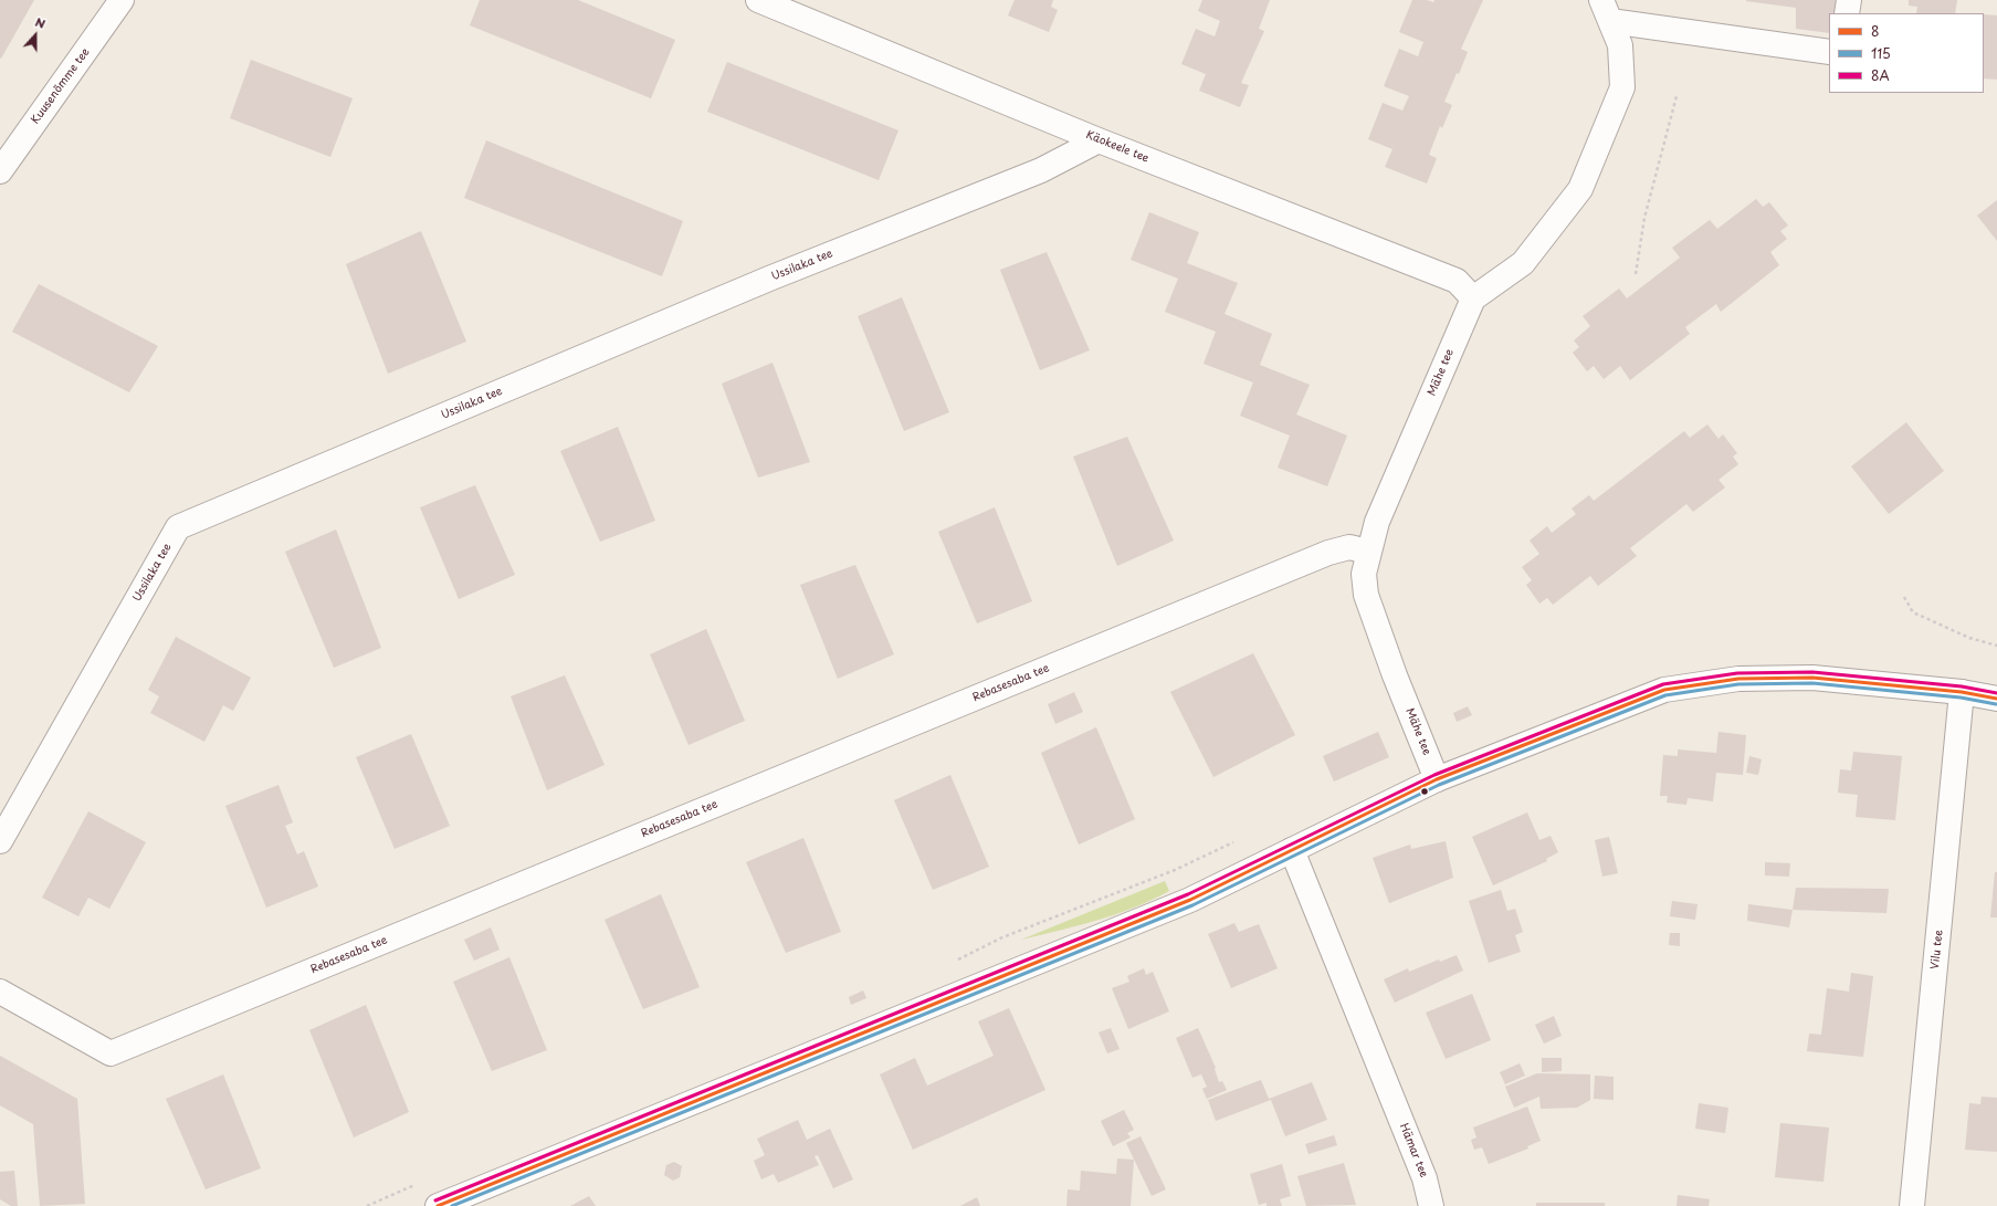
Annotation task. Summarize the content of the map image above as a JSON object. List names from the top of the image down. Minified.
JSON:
{"streets":{"street":["Kuusenõmme tee","Käokeele tee","Ussilaka tee","Mähe tee","Rebasesaba tee","Vilu tee","Hämar tee"]},"crossings":[["Käokeele tee","Ussilaka tee"],["Käokeele tee","Mähe tee"],["Mähe tee","Rebasesaba tee"]],"lines":["transit line 8A","transit line 8","transit line 115"],"legend":["8","115","8A"],"north":"top"}
